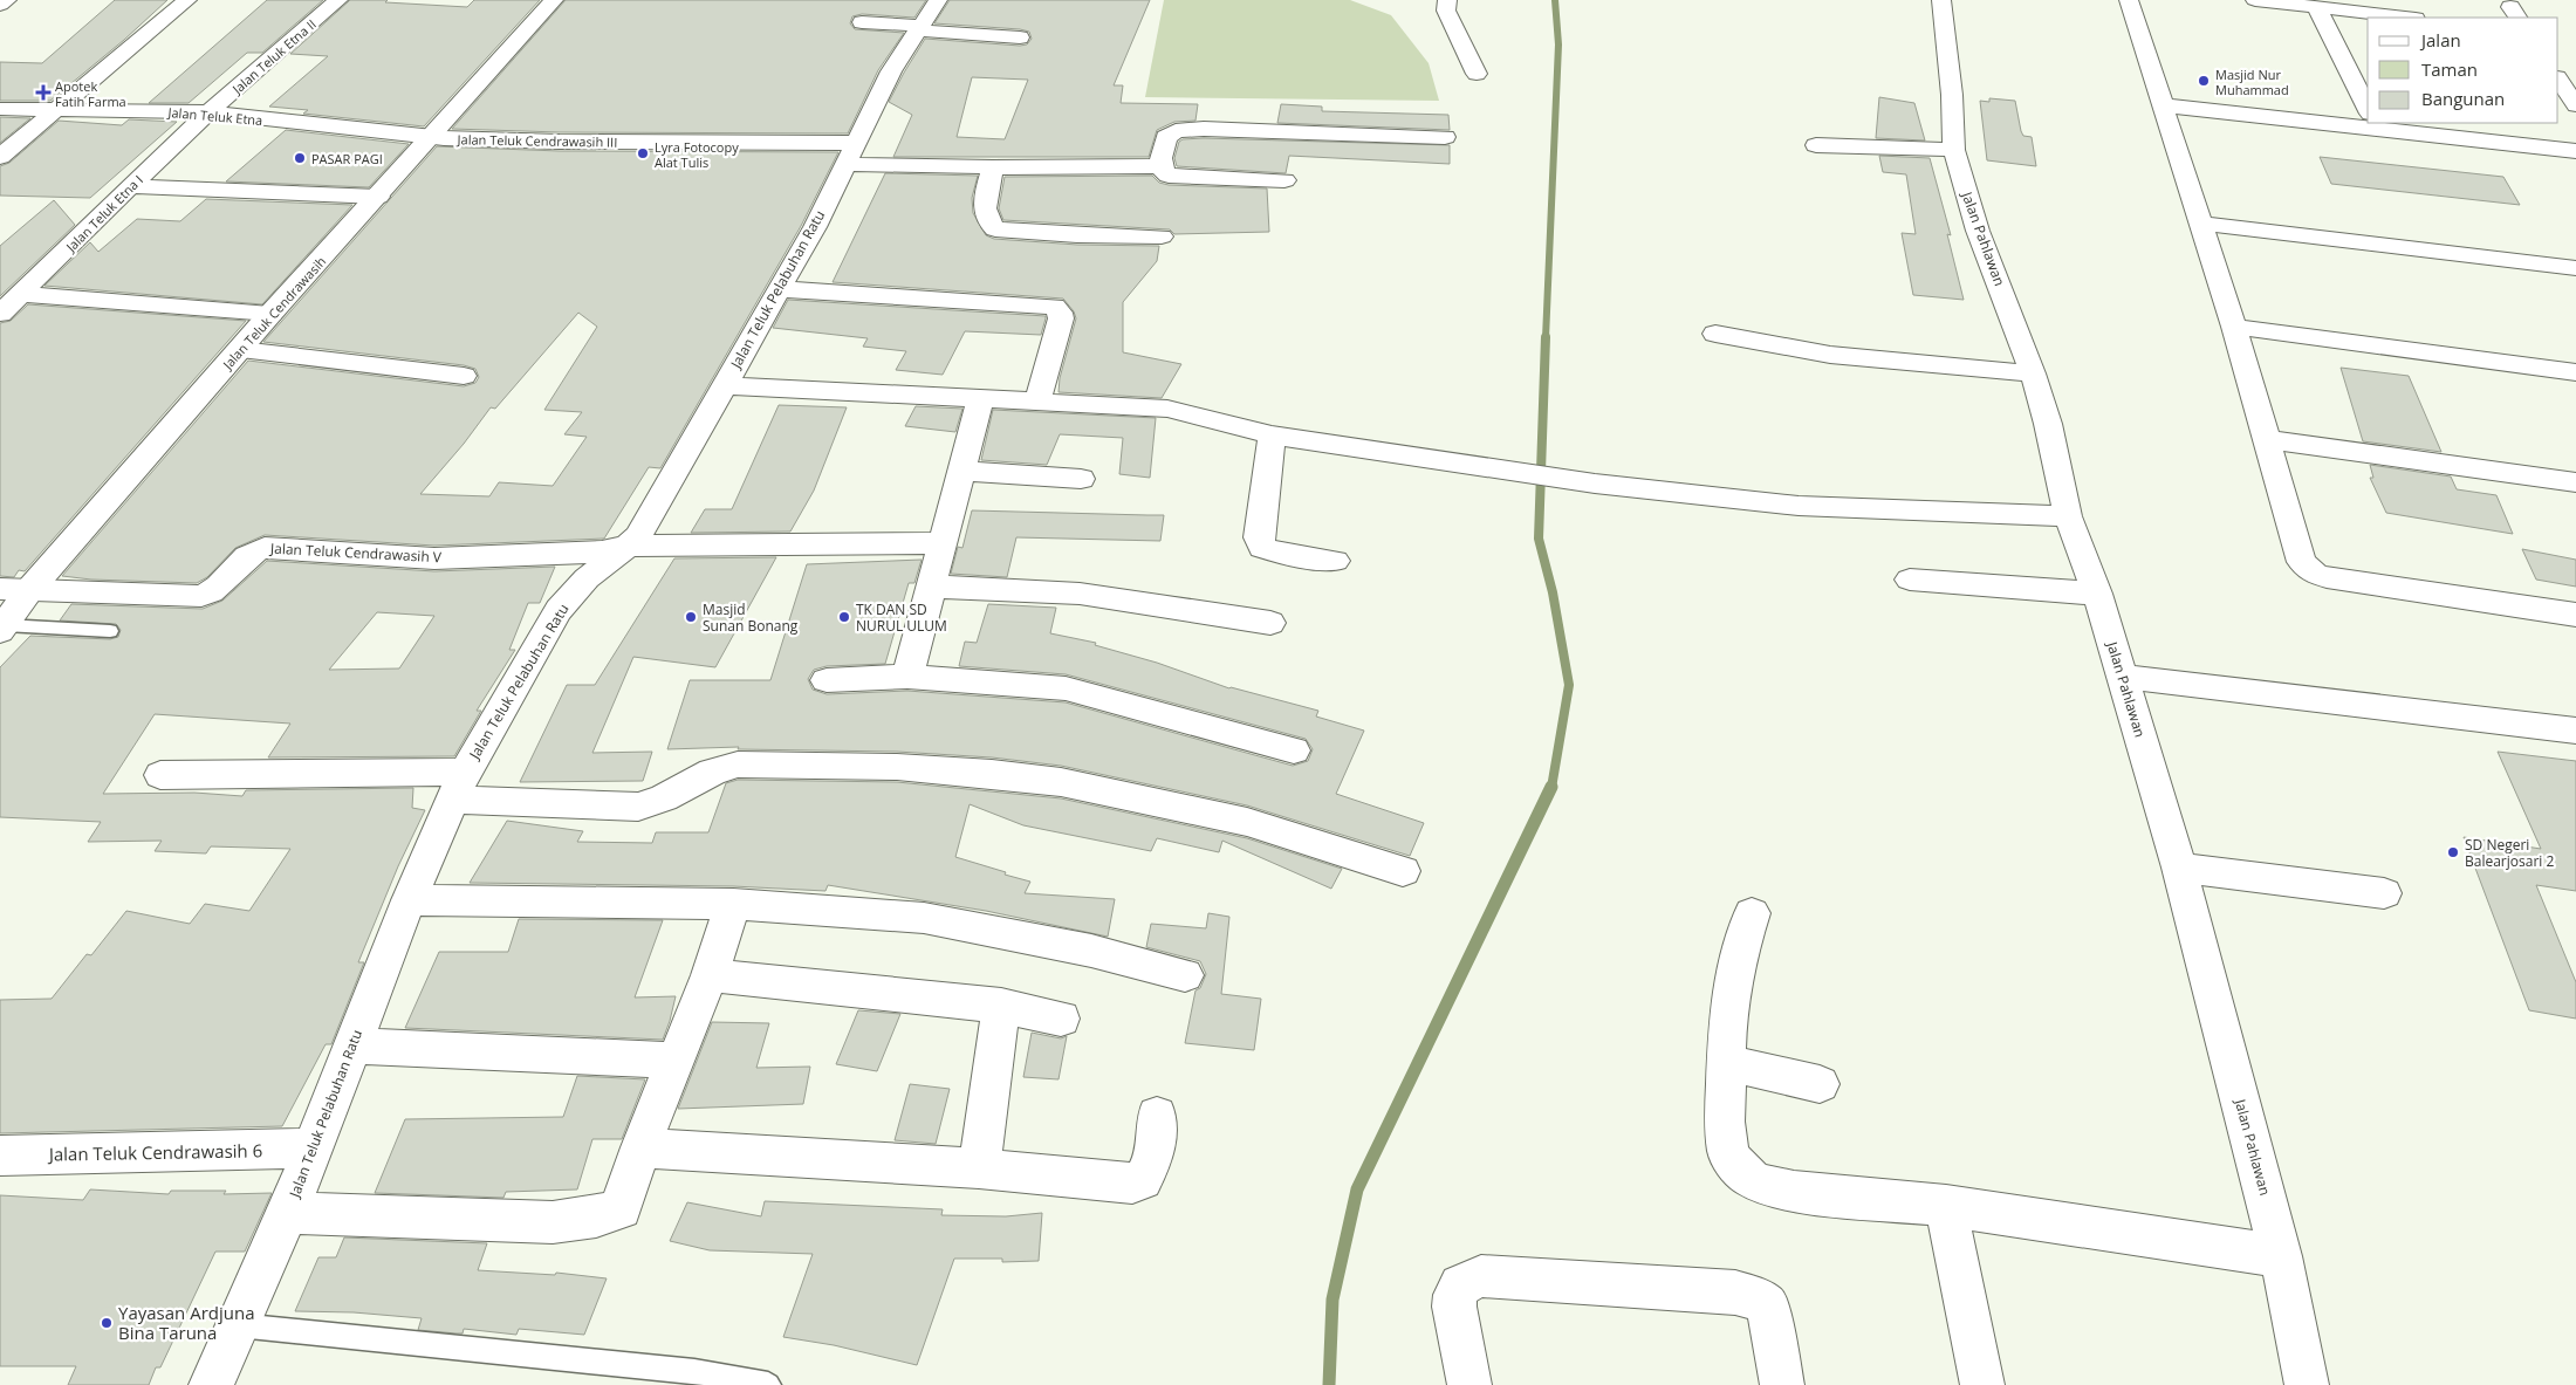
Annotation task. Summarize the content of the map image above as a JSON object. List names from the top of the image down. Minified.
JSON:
{"streets":{"main road":["Jalan Teluk Etna II","Jalan Teluk Etna","Jalan Teluk Cendrawasih III","Jalan Teluk Etna I","Jalan Pahlawan","Jalan Teluk Pelabuhan Ratu","Jalan Teluk Cendrawasih","Jalan Teluk Cendrawasih V","Jalan Teluk Cendrawasih 6"]},"crossings":[["Jalan Teluk Etna II","Jalan Teluk Etna"],["Jalan Teluk Etna II","Jalan Teluk Etna I"],["Jalan Teluk Etna","Jalan Teluk Cendrawasih III"],["Jalan Teluk Etna","Jalan Teluk Etna I"],["Jalan Teluk Etna","Jalan Teluk Cendrawasih"],["Jalan Teluk Cendrawasih III","Jalan Teluk Pelabuhan Ratu"],["Jalan Teluk Cendrawasih III","Jalan Teluk Cendrawasih"],["Jalan Teluk Pelabuhan Ratu","Jalan Teluk Cendrawasih V"],["Jalan Teluk Pelabuhan Ratu","Jalan Teluk Cendrawasih 6"],["Jalan Teluk Cendrawasih","Jalan Teluk Cendrawasih V"]],"places":{"other":["Masjid Nur Muhammad","Lyra Fotocopy Alat Tulis","PASAR PAGI","Masjid Sunan Bonang","TK DAN SD NURUL ULUM","SD Negeri Balearjosari 2","Yayasan Ardjuna Bina Taruna"],"health":["Apotek Fatih Farma"]},"legend":["Jalan","Taman","Bangunan"]}
